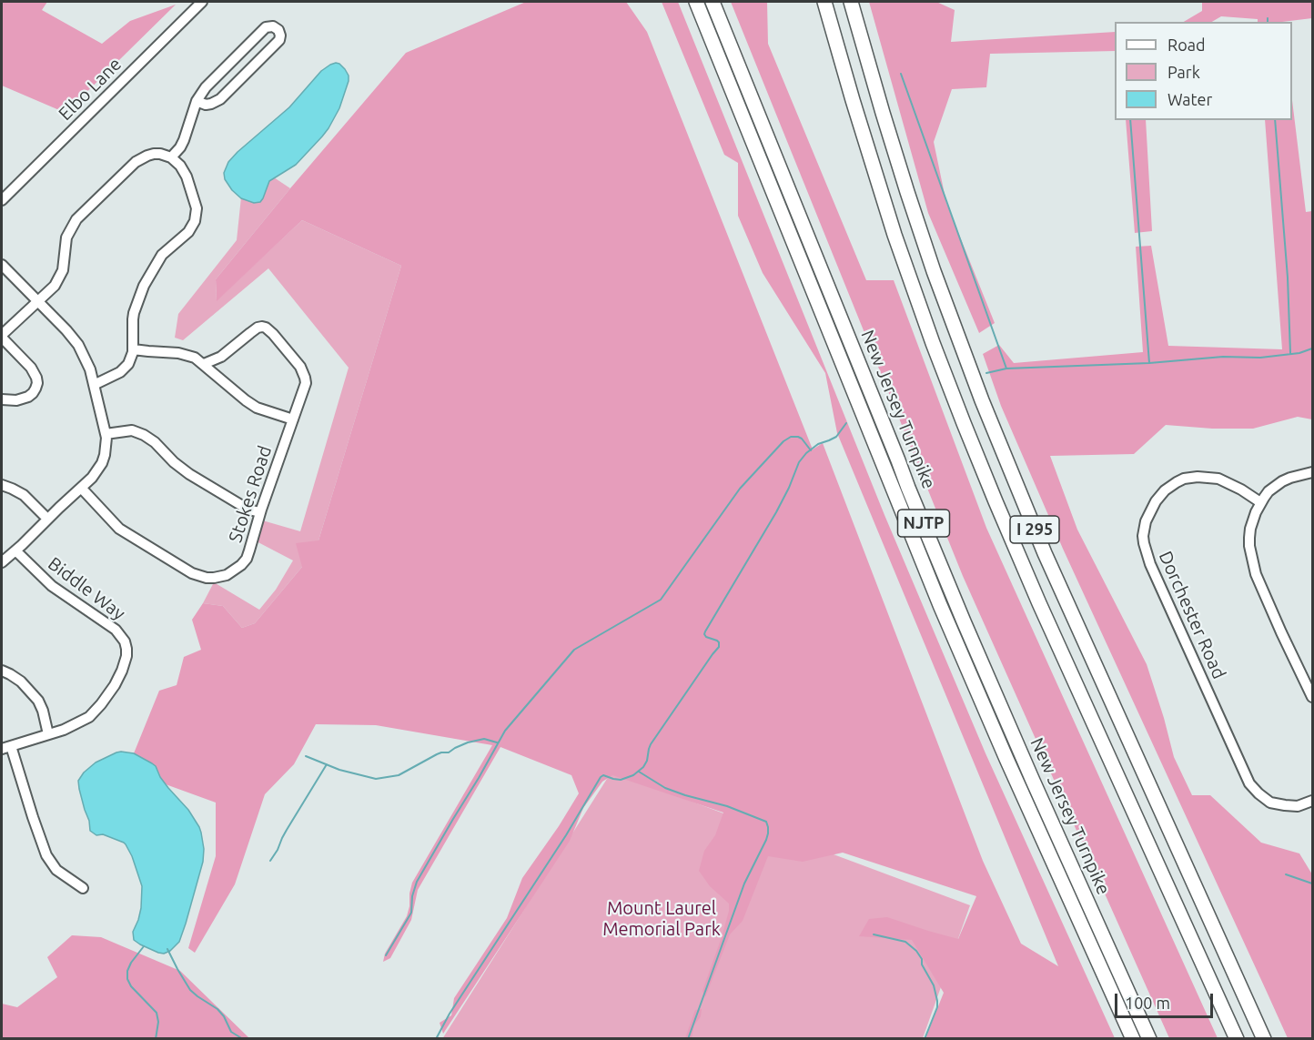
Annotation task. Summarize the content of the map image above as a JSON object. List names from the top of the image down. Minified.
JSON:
{"streets":{"highway":["New Jersey Turnpike","NJTP","I 295"],"street":["Elbo Lane","Stokes Road","Biddle Way","Dorchester Road"]},"parks":["Mount Laurel Memorial Park"],"legend":["Road","Park","Water"],"scale_bar":"100 m"}
